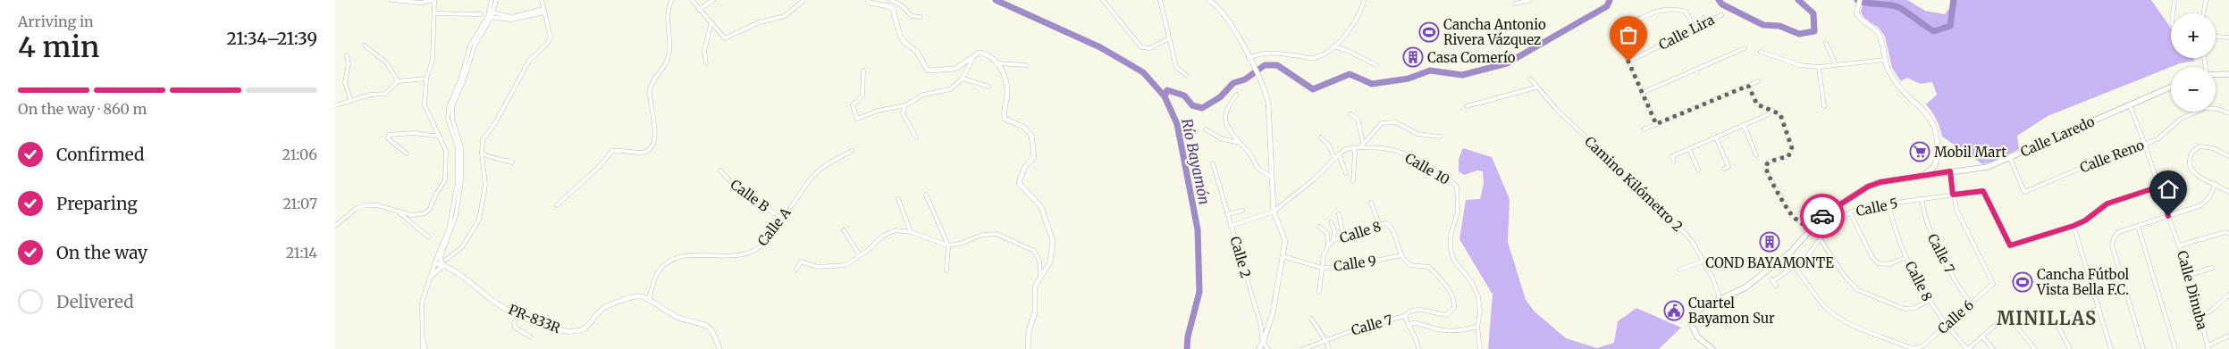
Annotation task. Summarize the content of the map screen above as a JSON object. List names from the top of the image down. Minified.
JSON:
{"streets":{"main road":["Calle Laredo"],"street":["Calle Lira","Calle Reno","Calle 10","Camino Kilómetro 2","Calle B","Calle 5","Calle A","Calle 8","Calle 7","Calle 2","Calle 9","Calle Dinuba","Calle 6","PR-833R"]},"crossings":[["Calle Laredo","Calle Reno"],["Calle Laredo","Camino Kilómetro 2"],["Calle Laredo","Calle Dinuba"],["Calle Laredo","Calle 6"],["Calle Reno","Calle Dinuba"],["Calle B","Calle A"],["Calle 5","Calle 8"],["Calle 5","Calle 7"],["Calle 5","Calle 6"],["Calle A","PR-833R"],["Calle 8","Calle 7"],["Calle 8","Calle 9"],["Calle 8","Calle 6"],["Calle 7","Calle 9"],["Calle 7","Calle 6"]],"districts":["MINILLAS"],"water":["Río Bayamón"],"places":{"sports":["Cancha Antonio Rivera Vázquez","Cancha Fútbol Vista Bella F.C."],"building":["Casa Comerío","COND BAYAMONTE"],"supermarket":["Mobil Mart"],"public building":["Cuartel Bayamon Sur"]},"page":{"heading":["4 min","Arriving in","21:34–21:39"],"map_buttons":["+","−"],"bar":"On the way · 860 m","list":[["Confirmed","21:06"],["Preparing","21:07"],["On the way","21:14"],"Delivered"]}}
